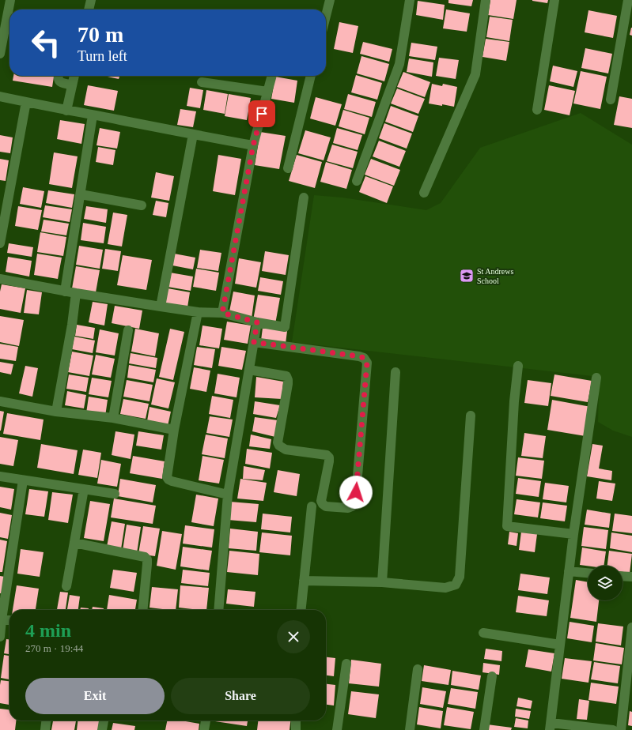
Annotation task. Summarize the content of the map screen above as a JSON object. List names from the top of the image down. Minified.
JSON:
{"places":{"school or university":["St Andrews School"]},"page":{"turn":["70 m","Turn left"],"heading":["4 min","270 m · 19:44"],"buttons":["Exit","Share"]}}
